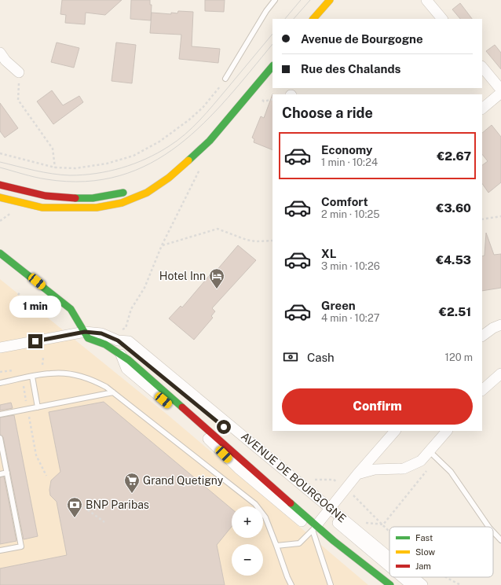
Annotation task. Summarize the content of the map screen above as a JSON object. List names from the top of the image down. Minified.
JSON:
{"streets":{"main road":["AVENUE DE BOURGOGNE"]},"places":{"hotel":["Hotel Inn"],"supermarket":["Grand Quetigny"],"bank":["BNP Paribas"]},"legend":["Fast","Slow","Jam"],"page":{"banner":["Avenue de Bourgogne","Rue des Chalands"],"heading":"Choose a ride","list":[{"name":"Economy","note":"1 min · 10:24","value":"€2.67"},{"name":"Comfort","note":"2 min · 10:25","value":"€3.60"},{"name":"XL","note":"3 min · 10:26","value":"€4.53"},{"name":"Green","note":"4 min · 10:27","value":"€2.51"}],"bubble":"1 min","pay":["Cash","120 m"],"buttons":"Confirm","map_buttons":["+","−"]}}
